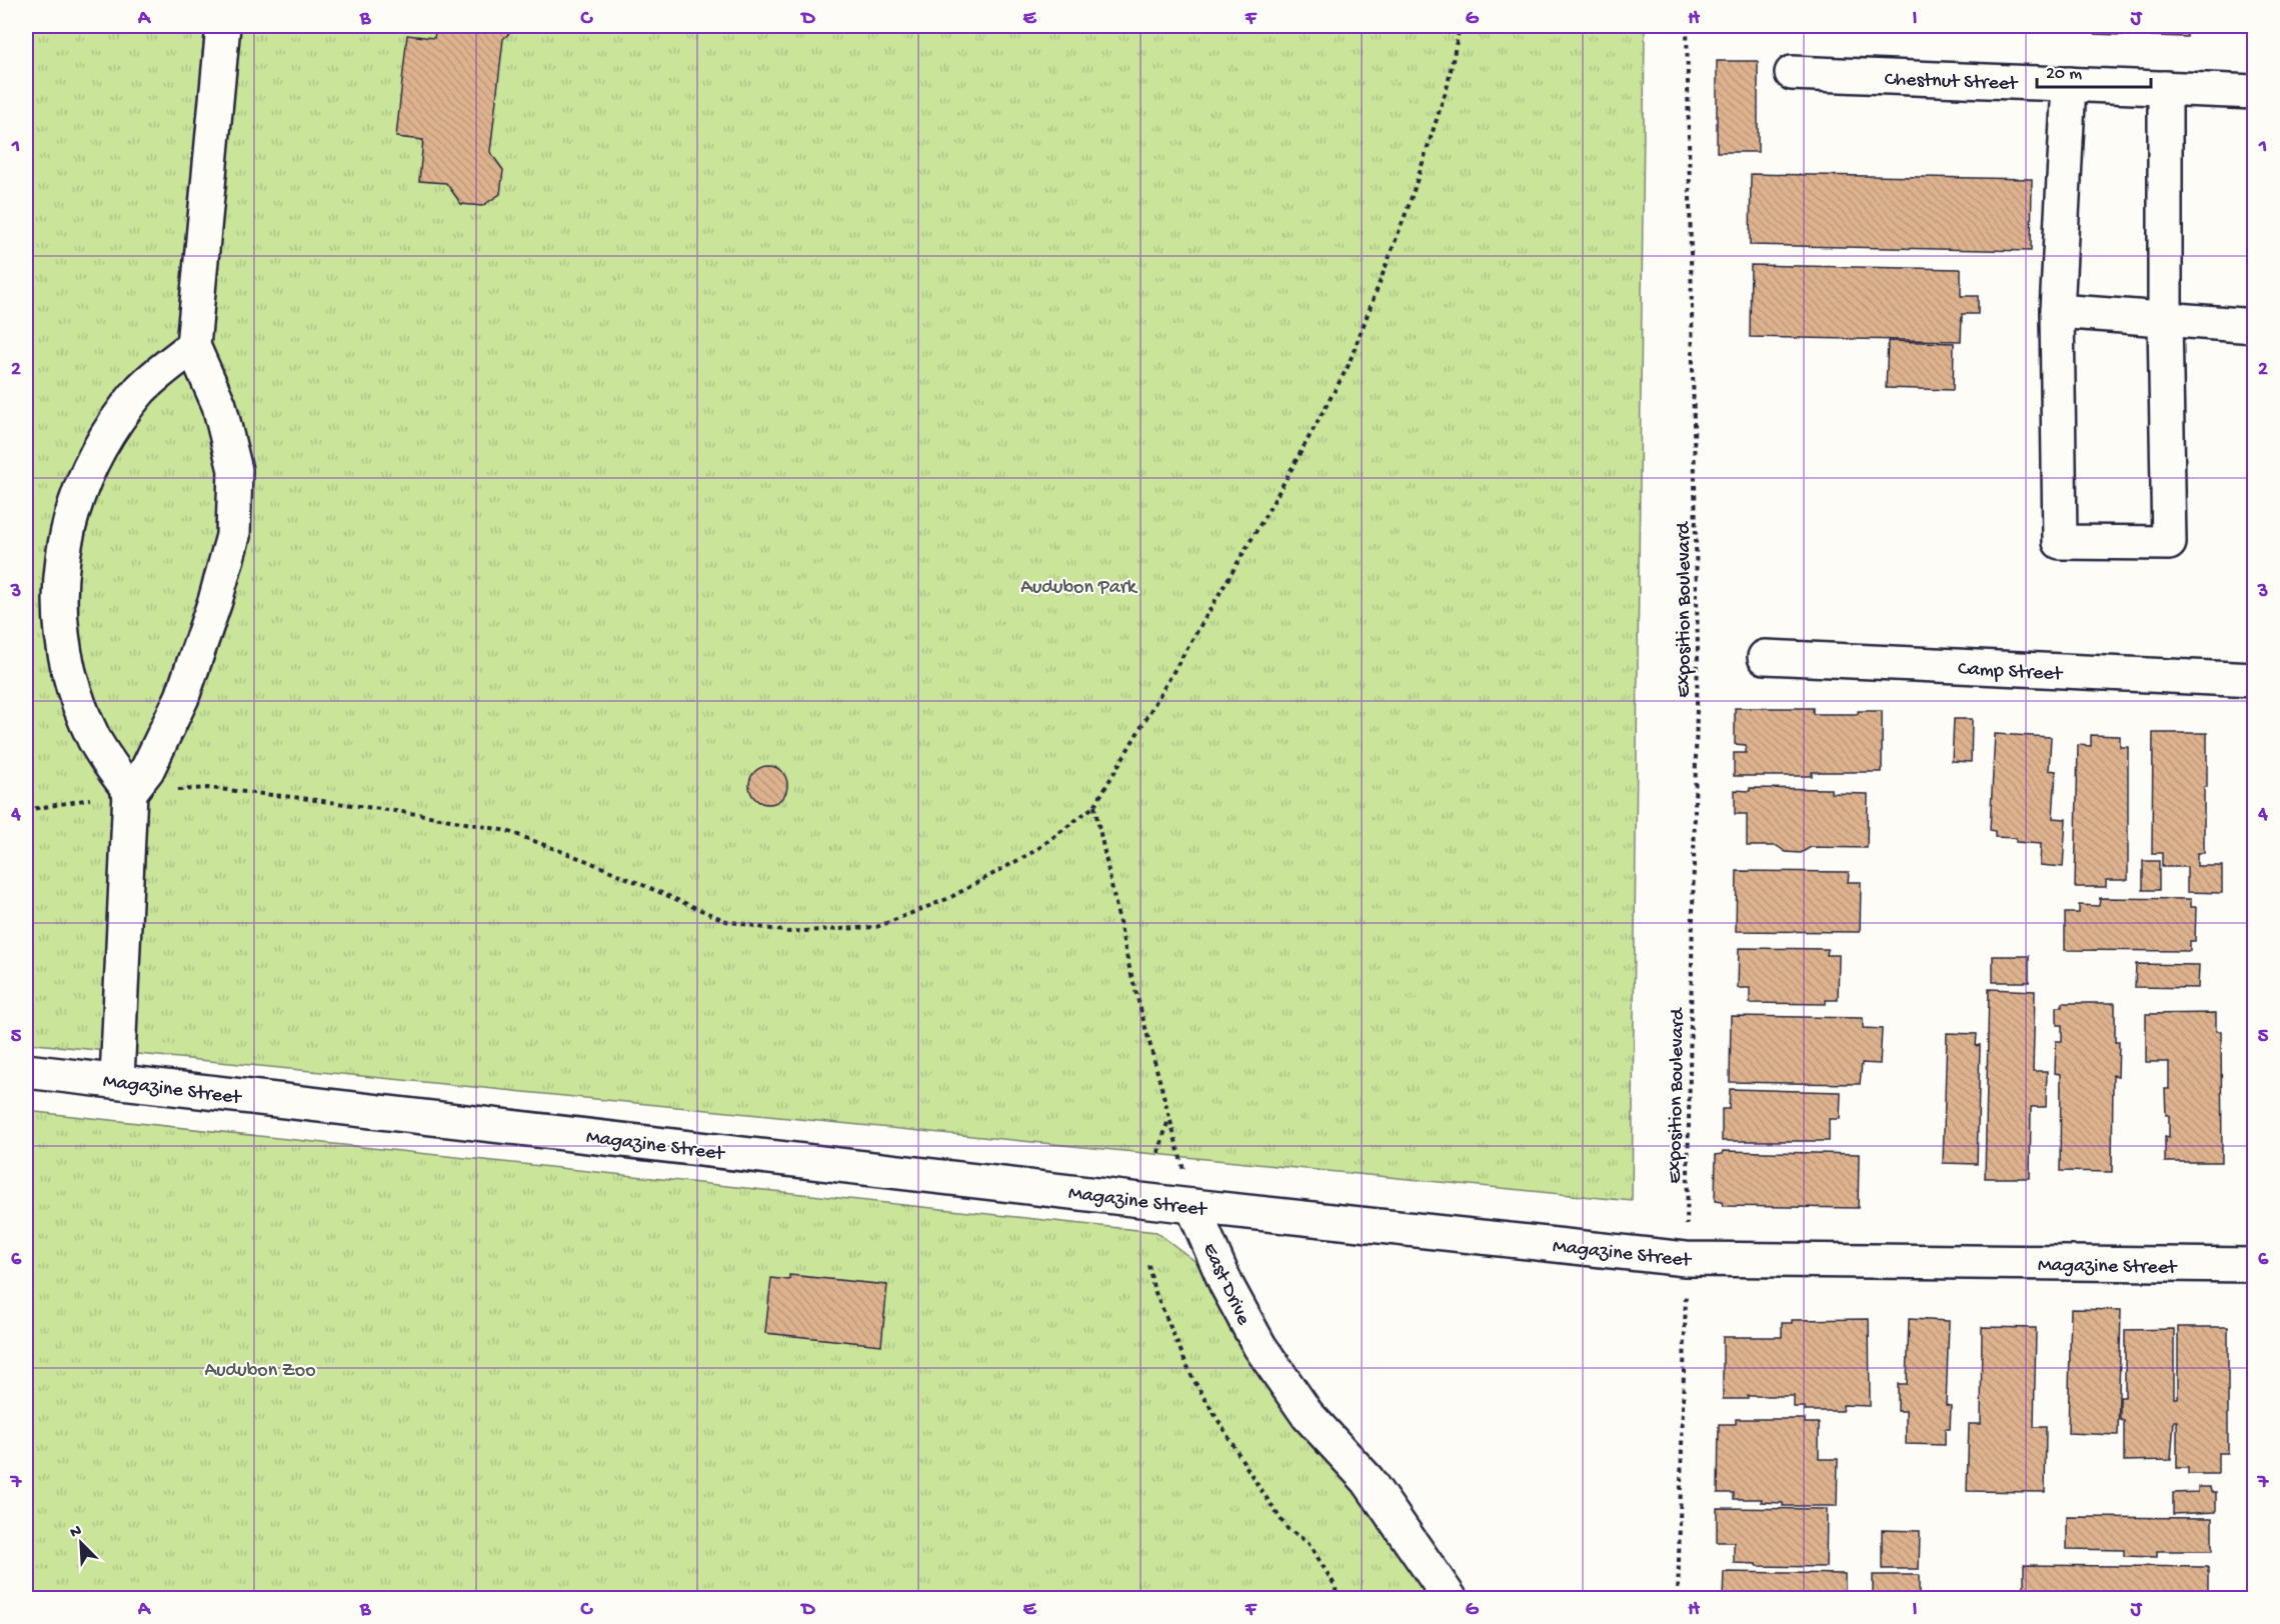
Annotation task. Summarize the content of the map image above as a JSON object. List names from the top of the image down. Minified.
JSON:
{"streets":{"street":["Chestnut Street","Camp Street","Magazine Street","East Drive"],"path":["Exposition Boulevard"]},"crossings":[["Magazine Street","East Drive"]],"parks":["Audubon Park","Audubon Zoo"],"scale_bar":"20 m","north":"top left","grid":{"columns":["A","B","C","D","E","F","G","H","I","J"],"rows":["1","2","3","4","5","6","7"]}}
